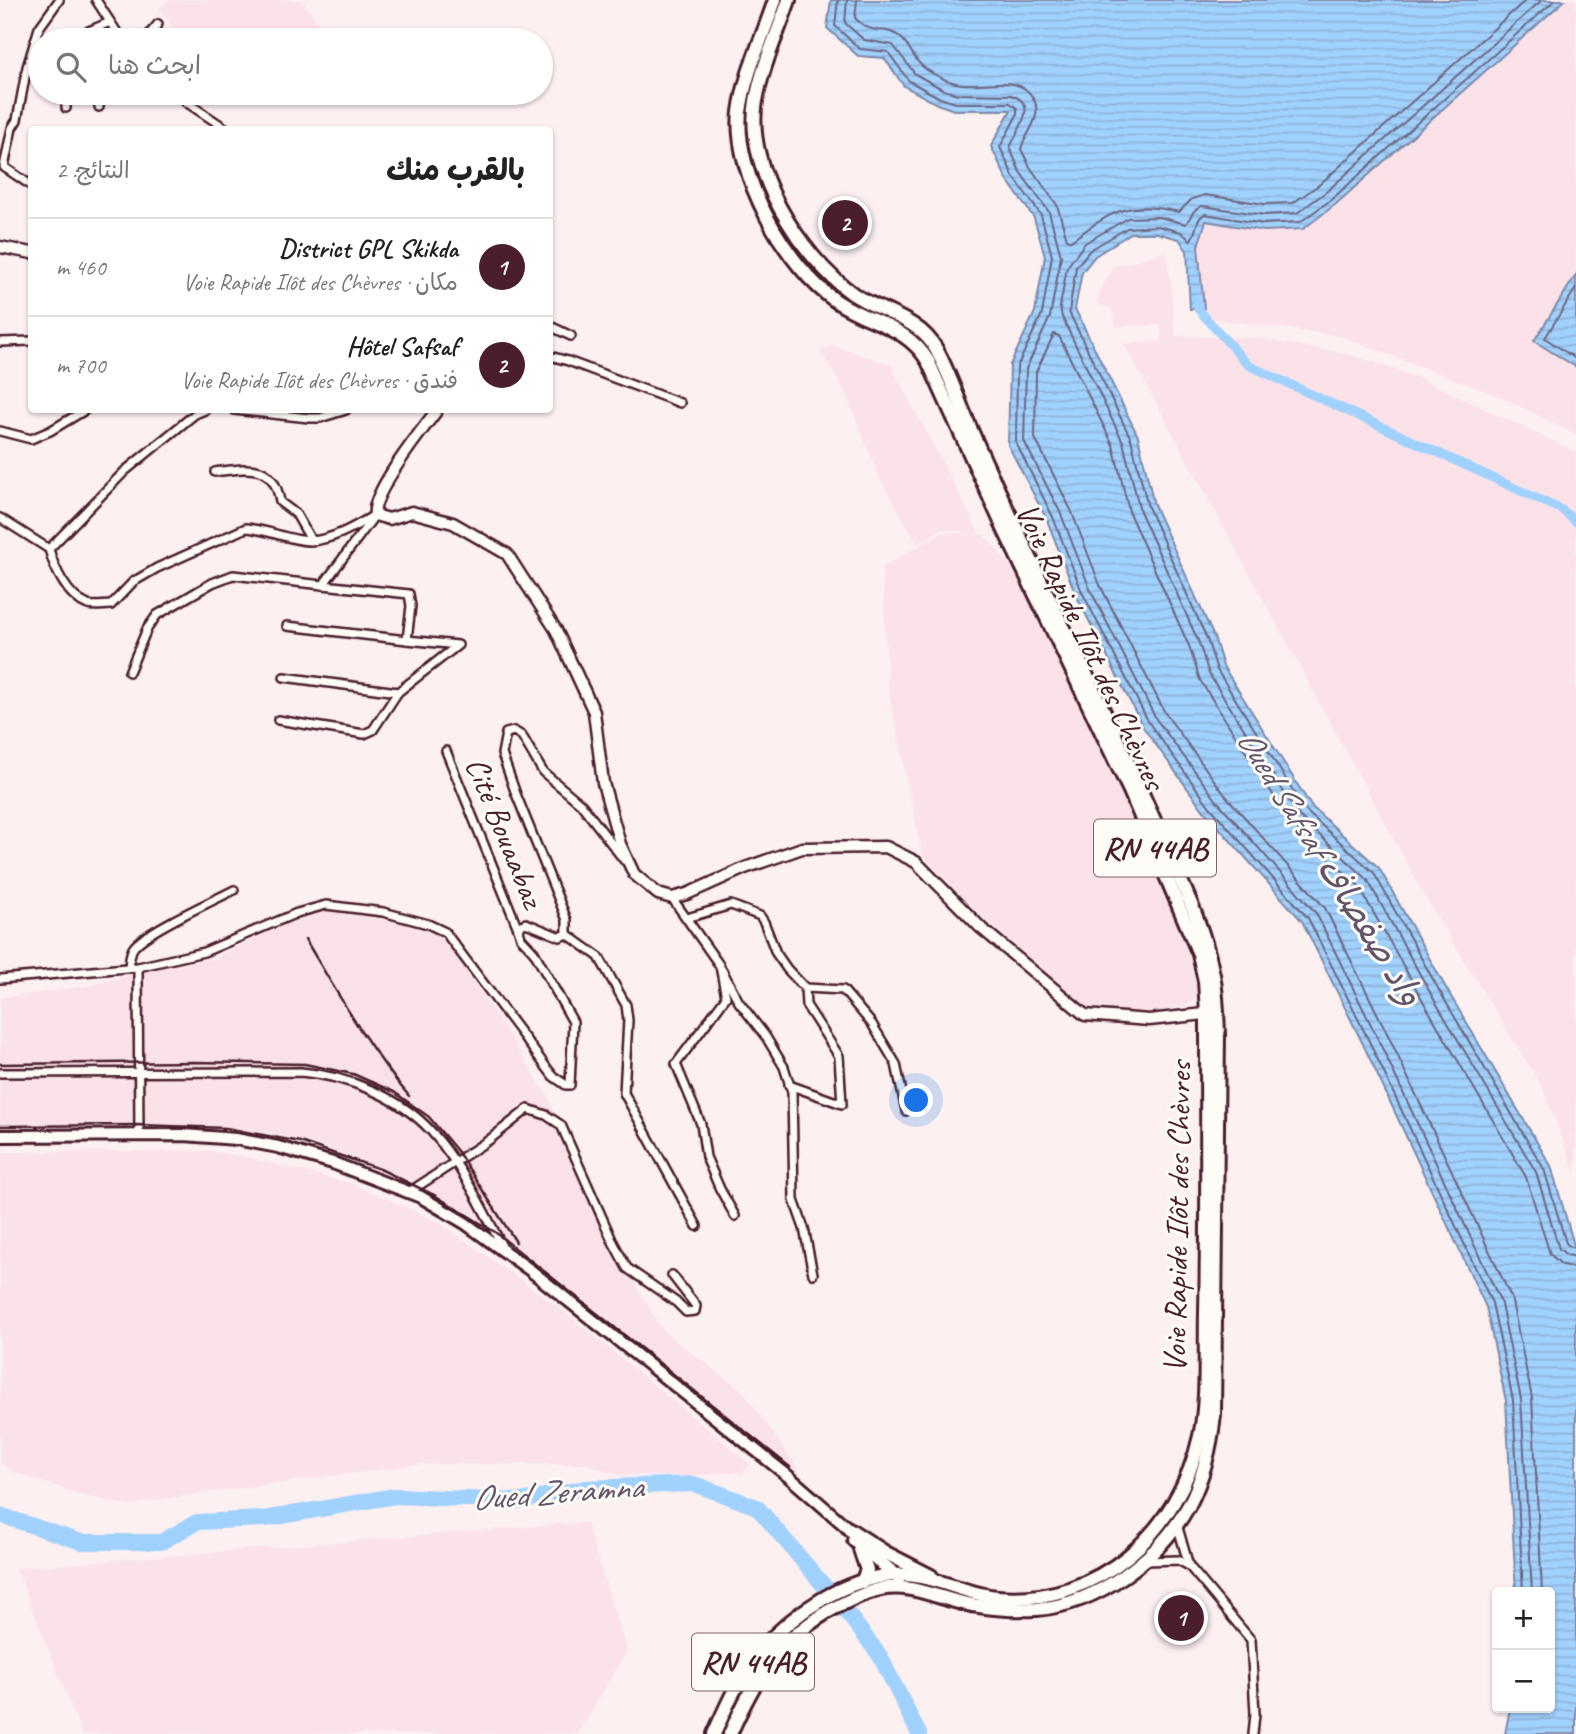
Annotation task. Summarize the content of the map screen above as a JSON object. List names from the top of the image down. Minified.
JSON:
{"streets":{"highway":["Voie Rapide Ilôt des Chèvres","RN 44AB"],"street":["Cité Bouaabaz"]},"crossings":[["Voie Rapide Ilôt des Chèvres","RN 44AB"]],"water":["Oued Safsaf واد صفصاف","Oued Zeramna"],"page":{"search":"ابحث هنا","heading":["بالقرب منك","النتائج: 2"],"pins":["2","1"],"list":[{"mark":"1","name":"District GPL Skikda","note":"مكان · Voie Rapide Ilôt des Chèvres","value":"460 m"},{"mark":"2","name":"Hôtel Safsaf","note":"فندق · Voie Rapide Ilôt des Chèvres","value":"700 m"}],"map_buttons":["+","−"]}}
